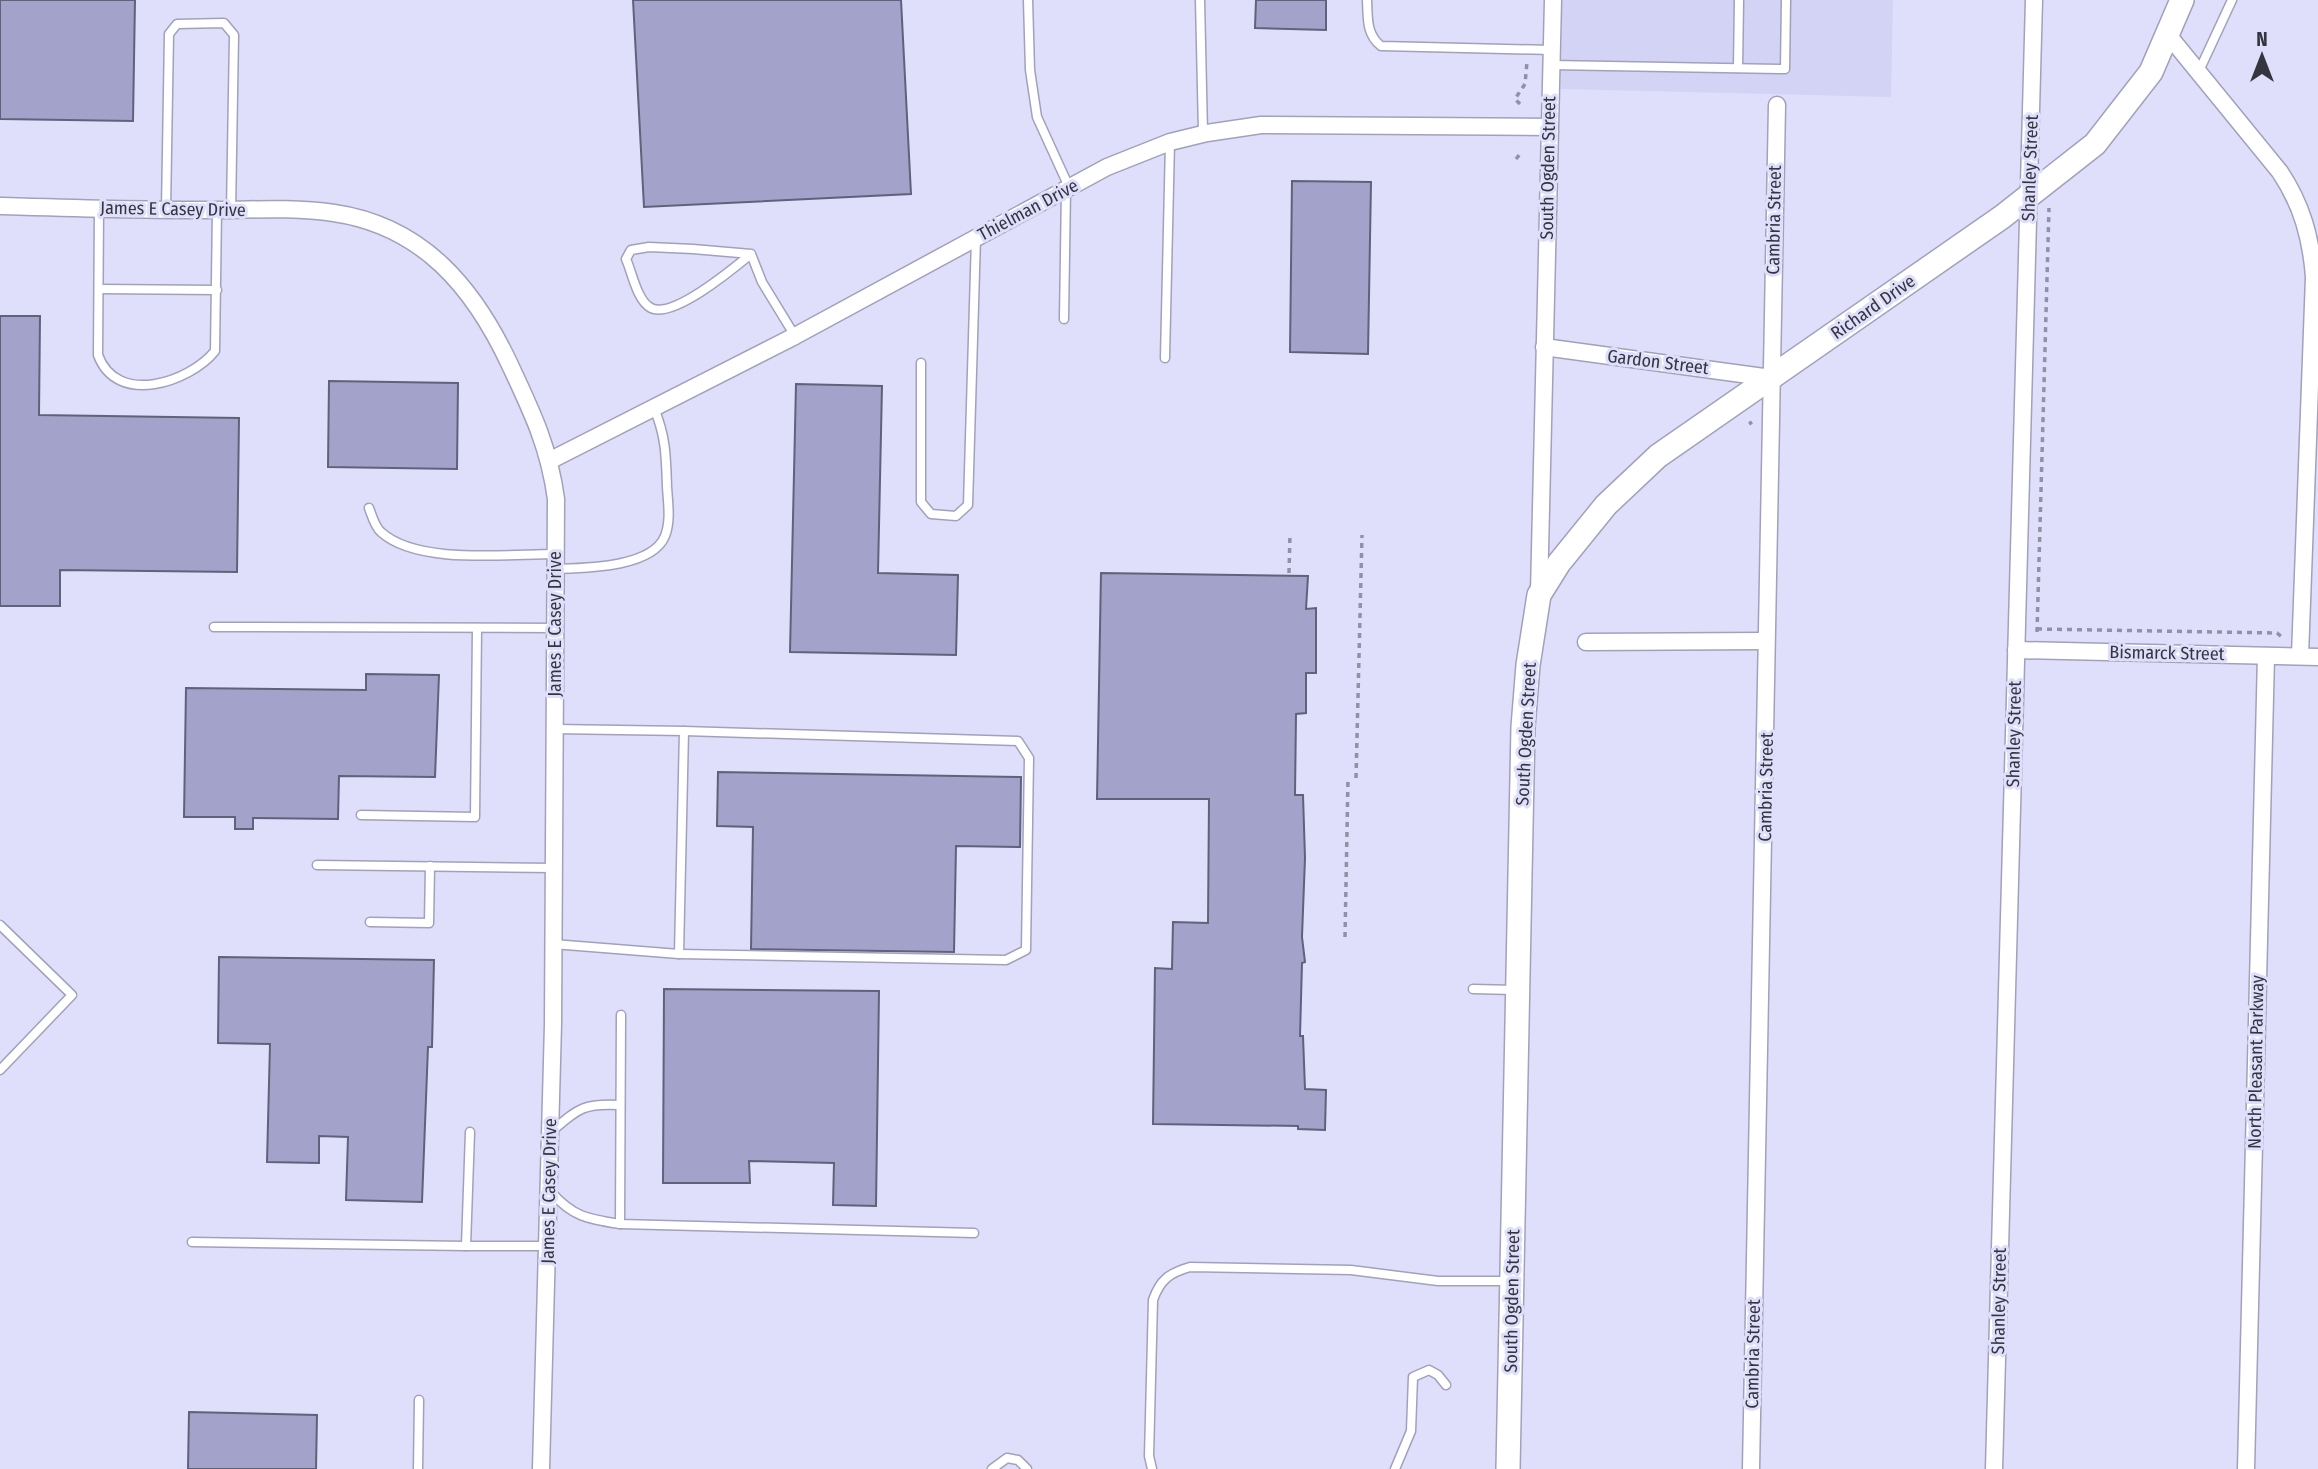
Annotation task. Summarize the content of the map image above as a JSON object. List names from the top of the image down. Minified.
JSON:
{"streets":{"street":["South Ogden Street","Shanley Street","James E Casey Drive","Thielman Drive","Cambria Street","Richard Drive","Gardon Street","Bismarck Street","North Pleasant Parkway"]},"crossings":[["South Ogden Street","Thielman Drive"],["South Ogden Street","Richard Drive"],["South Ogden Street","Gardon Street"],["Shanley Street","Richard Drive"],["Shanley Street","Bismarck Street"],["James E Casey Drive","Thielman Drive"],["Cambria Street","Richard Drive"],["Cambria Street","Gardon Street"],["Richard Drive","Gardon Street"],["Bismarck Street","North Pleasant Parkway"]],"north":"top"}
